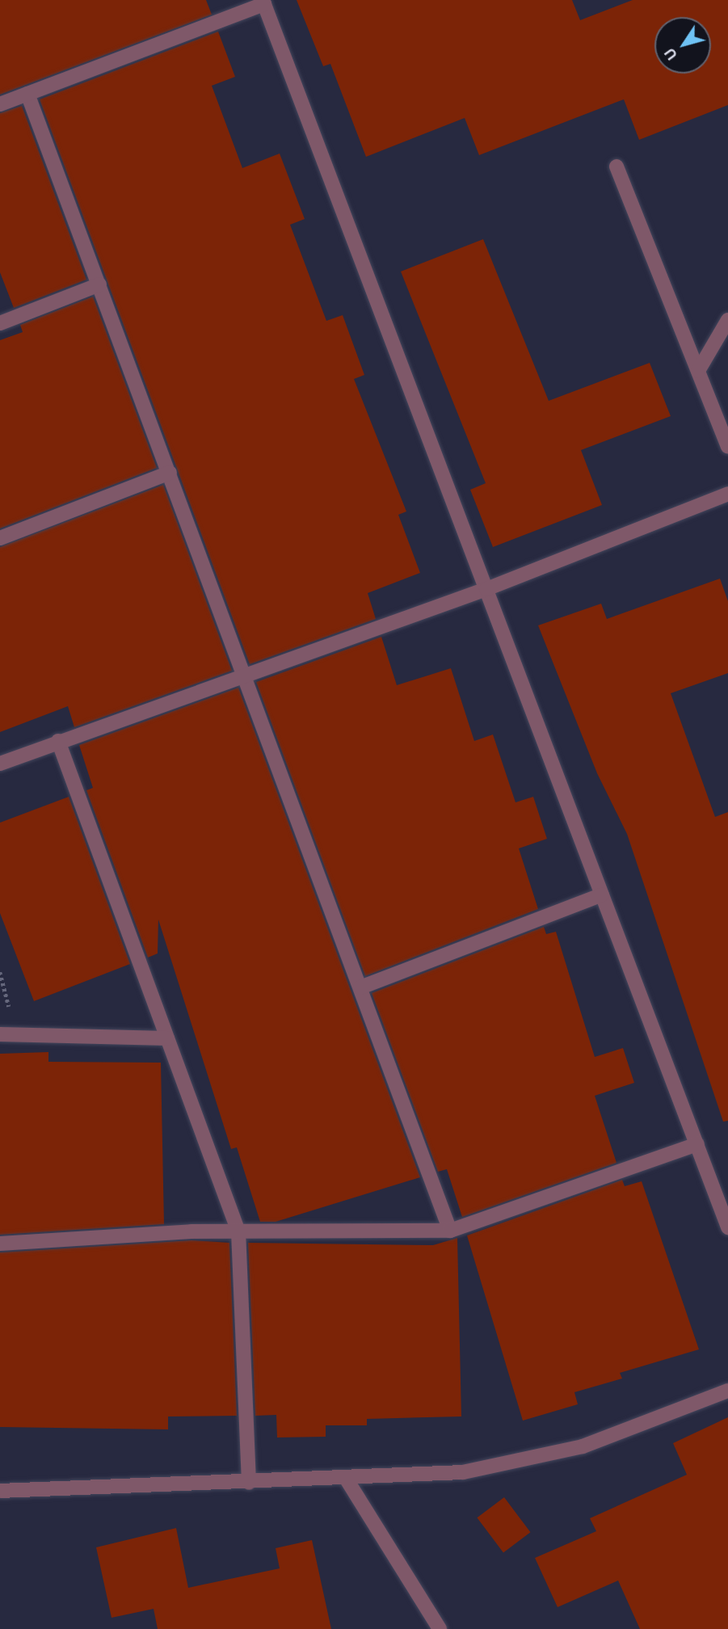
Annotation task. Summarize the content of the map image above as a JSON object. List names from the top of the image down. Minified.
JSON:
{"north":"bottom left"}
